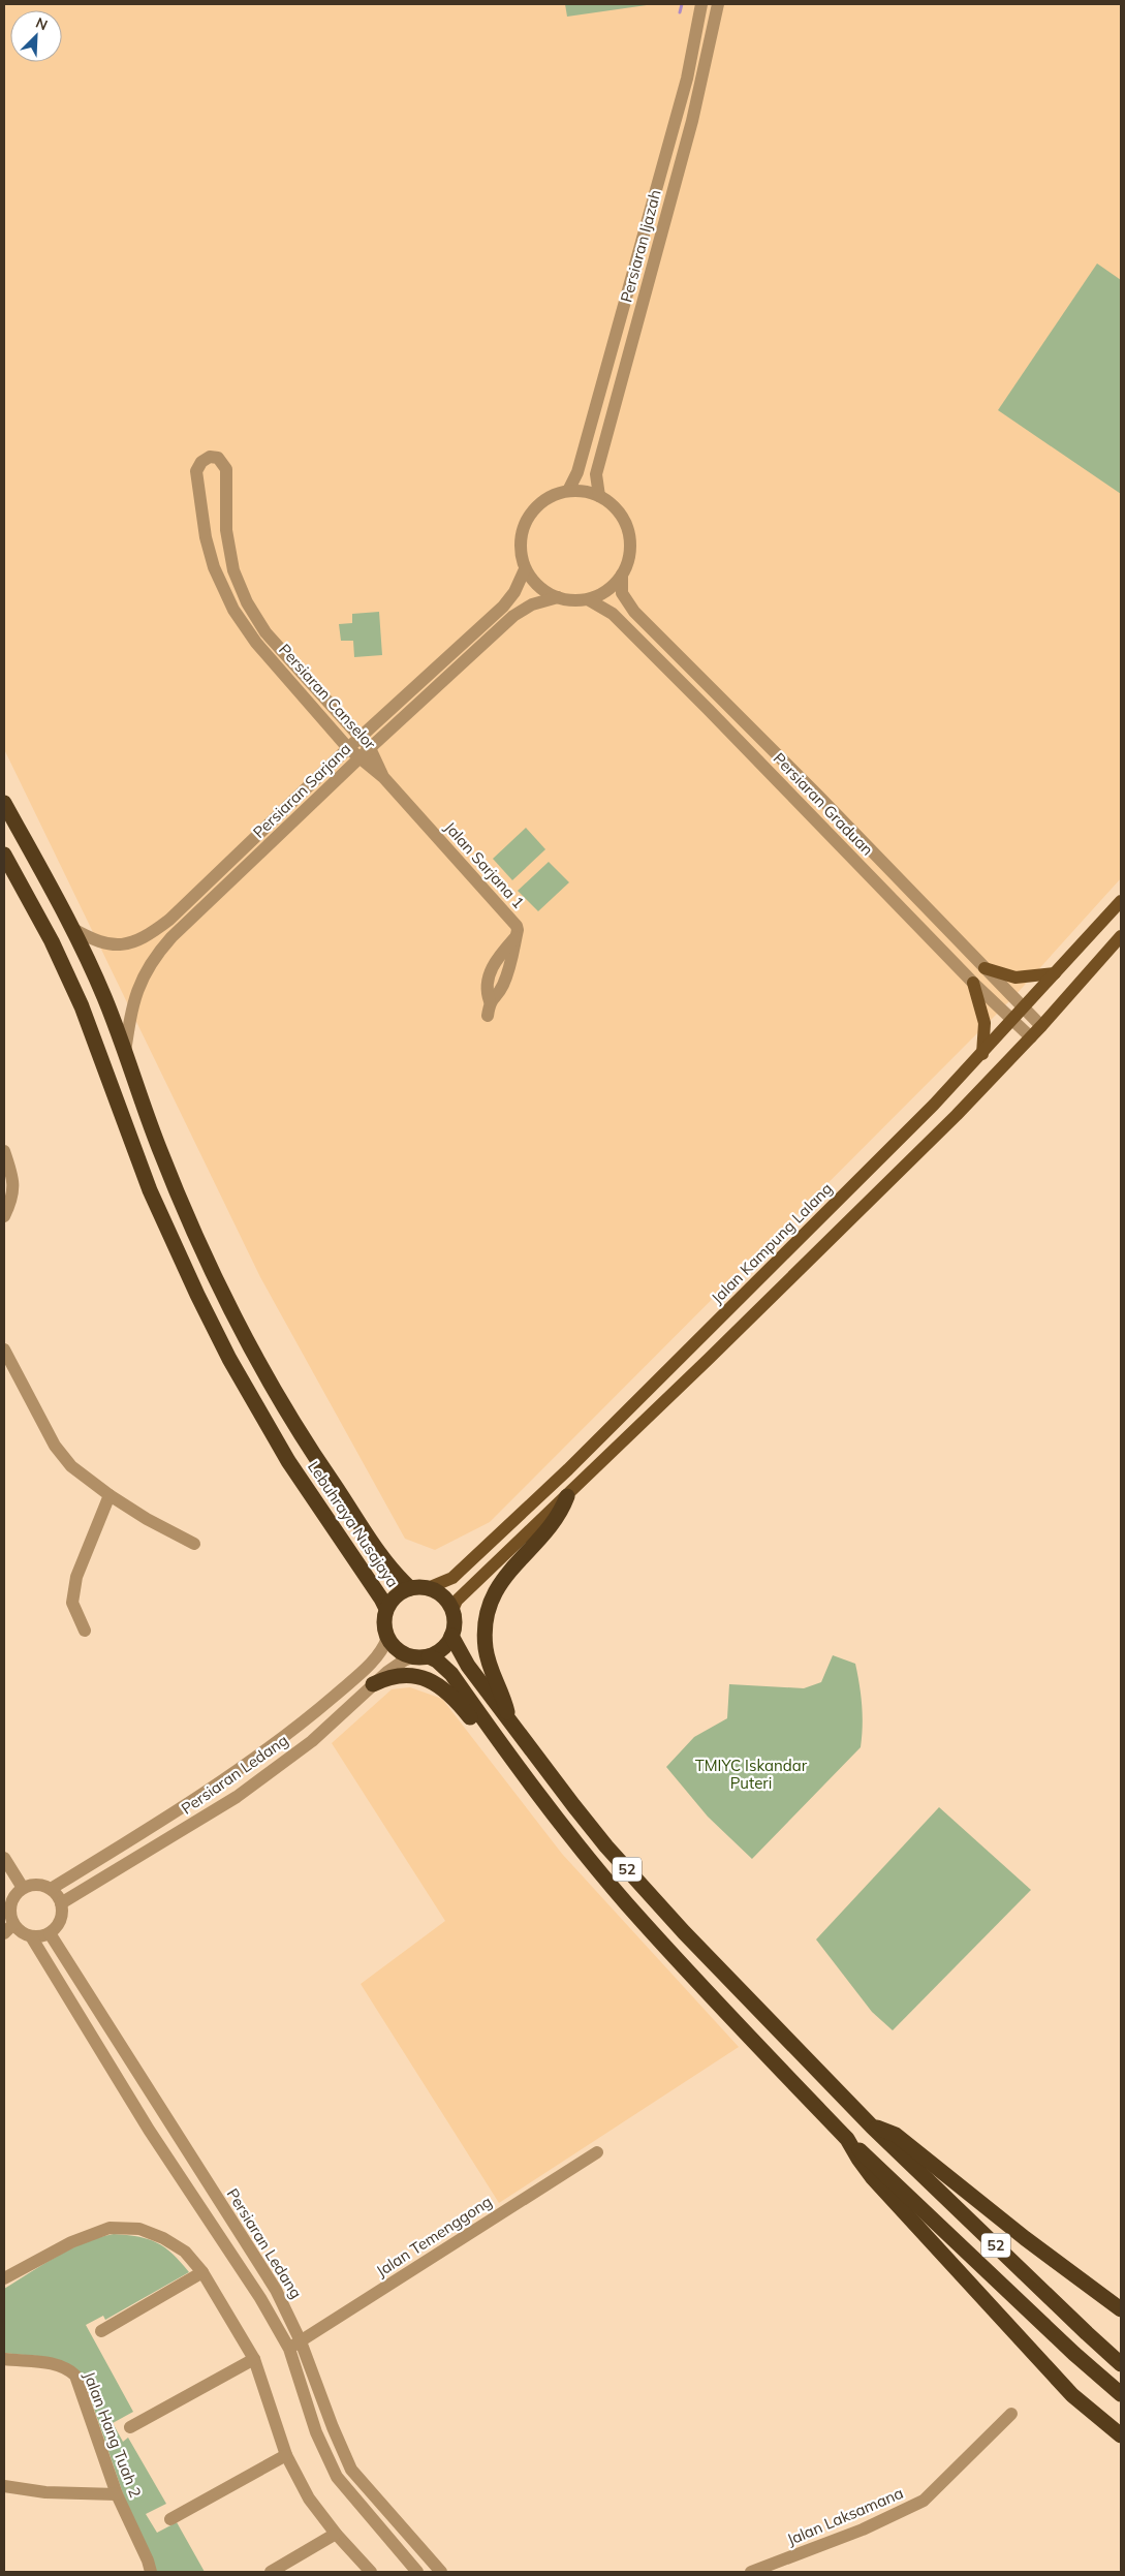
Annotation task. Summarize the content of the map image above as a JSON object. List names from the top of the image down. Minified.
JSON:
{"streets":{"highway":["Lebuhraya Nusajaya","52"],"main road":["Jalan Kampung Lalang"],"street":["Persiaran Ijazah","Persiaran Canselor","Persiaran Sarjana","Persiaran Graduan","Jalan Sarjana 1","Persiaran Ledang","Jalan Temenggong","Jalan Hang Tuah 2","Jalan Laksamana"]},"crossings":[["Persiaran Ijazah","Persiaran Sarjana"],["Persiaran Ijazah","Persiaran Graduan"],["Persiaran Canselor","Persiaran Sarjana"],["Persiaran Canselor","Jalan Sarjana 1"],["Persiaran Sarjana","Persiaran Graduan"],["Persiaran Graduan","Jalan Kampung Lalang"],["Jalan Kampung Lalang","Lebuhraya Nusajaya"],["Jalan Kampung Lalang","Persiaran Ledang"],["Jalan Kampung Lalang","52"],["Lebuhraya Nusajaya","Persiaran Ledang"],["Lebuhraya Nusajaya","52"],["Persiaran Ledang","52"],["Persiaran Ledang","Jalan Temenggong"]],"parks":["TMIYC Iskandar Puteri"],"north":"top right"}
